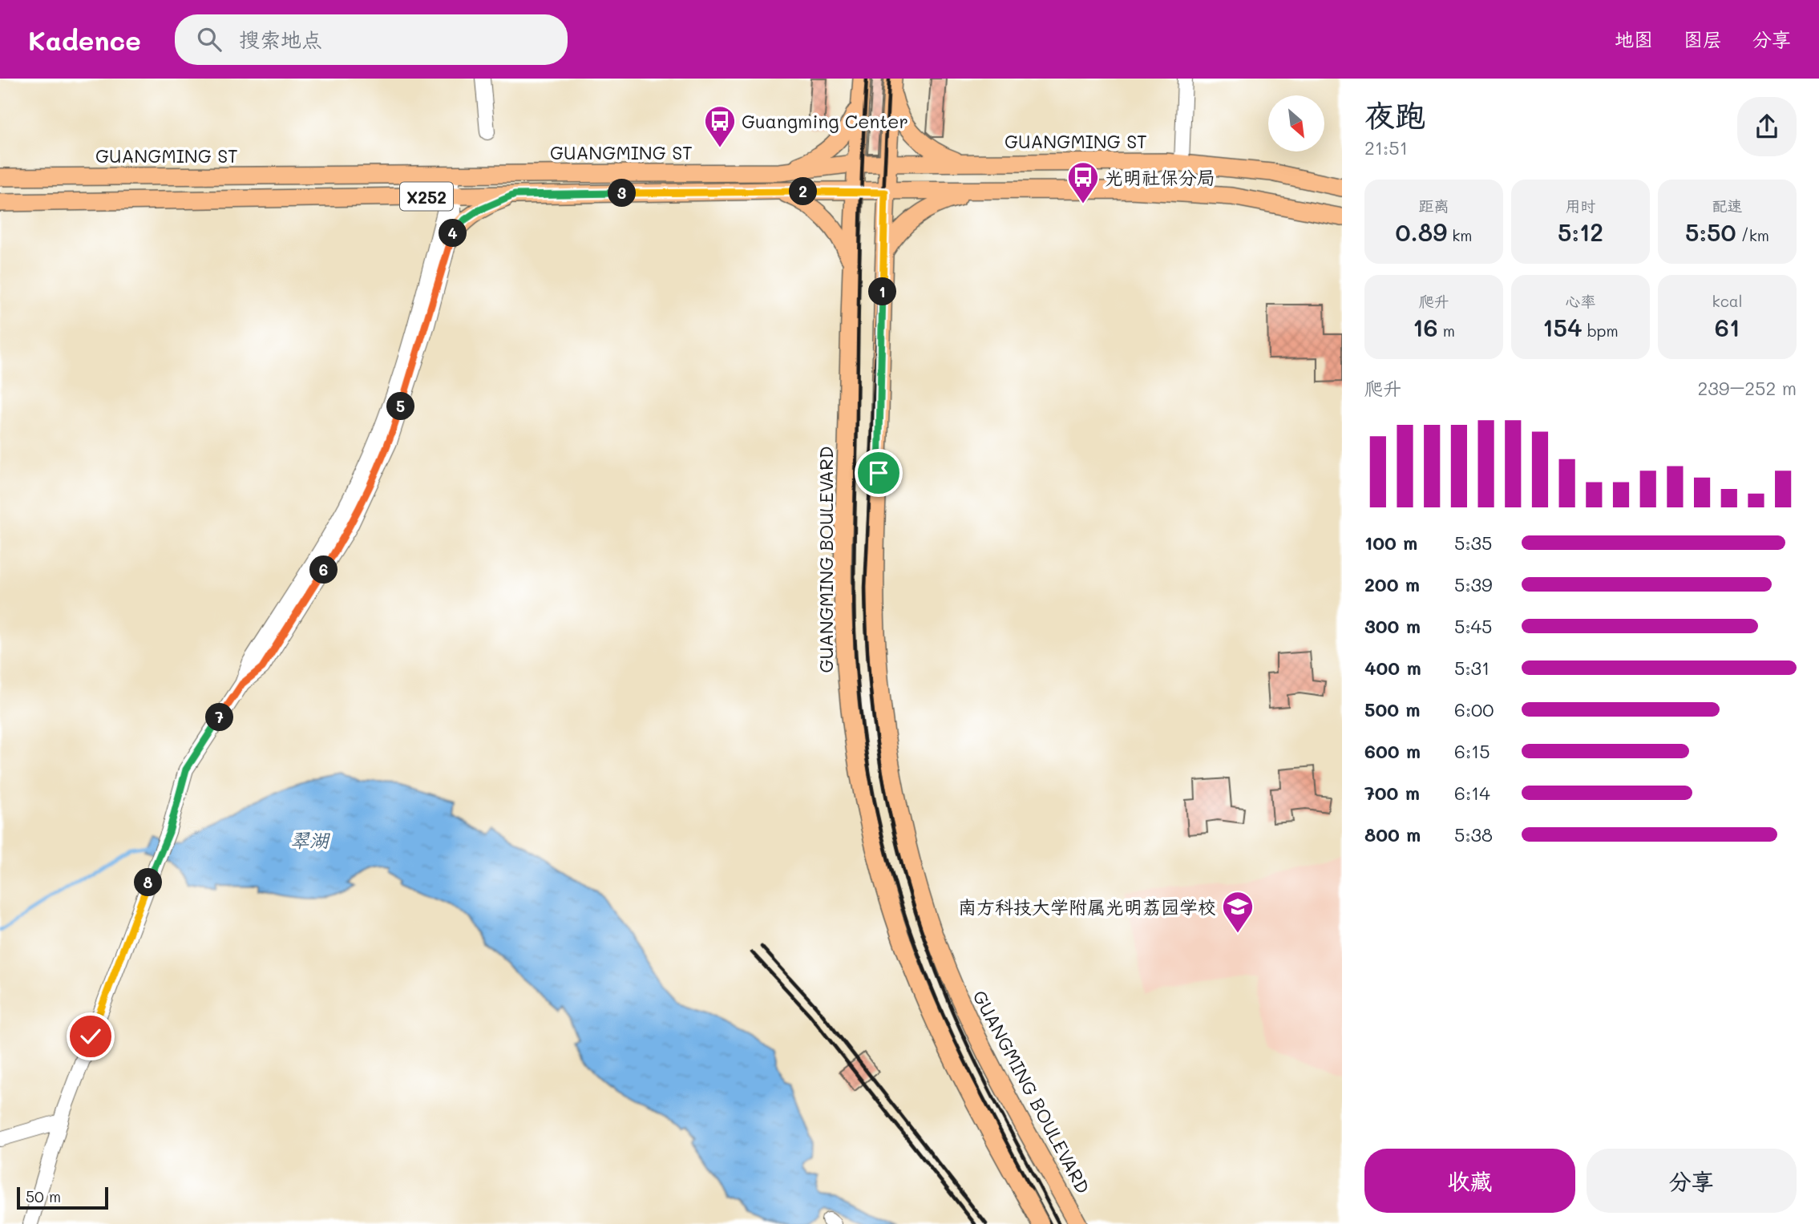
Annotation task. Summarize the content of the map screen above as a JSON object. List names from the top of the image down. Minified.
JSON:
{"streets":{"main road":["GUANGMING ST","X252","GUANGMING BOULEVARD"]},"crossings":[["GUANGMING ST","GUANGMING BOULEVARD"],["X252","GUANGMING BOULEVARD"]],"water":["翠湖"],"places":{"bus stop":["Guangming Center","光明社保分局"],"school or university":["南方科技大学附属光明荔园学校"]},"scale_bar":"50 m","north":"bottom right","page":{"header":"Kadence","search":"搜索地点","nav":["地图","图层","分享"],"heading":["夜跑","21:51"],"stats":[["距离","0.89 km"],["用时","5:12"],["配速","5:50 /km"],["爬升","16 m"],["心率","154 bpm"],["kcal","61"]],"pins":["2","3","4","1","5","6","7","8"],"chart":["爬升","239–252 m"],"list":[{"name":"100 m","note":"5:35"},{"name":"200 m","note":"5:39"},{"name":"300 m","note":"5:45"},{"name":"400 m","note":"5:31"},{"name":"500 m","note":"6:00"},{"name":"600 m","note":"6:15"},{"name":"700 m","note":"6:14"},{"name":"800 m","note":"5:38"}],"buttons":["收藏","分享"],"scale":"50 m"}}
